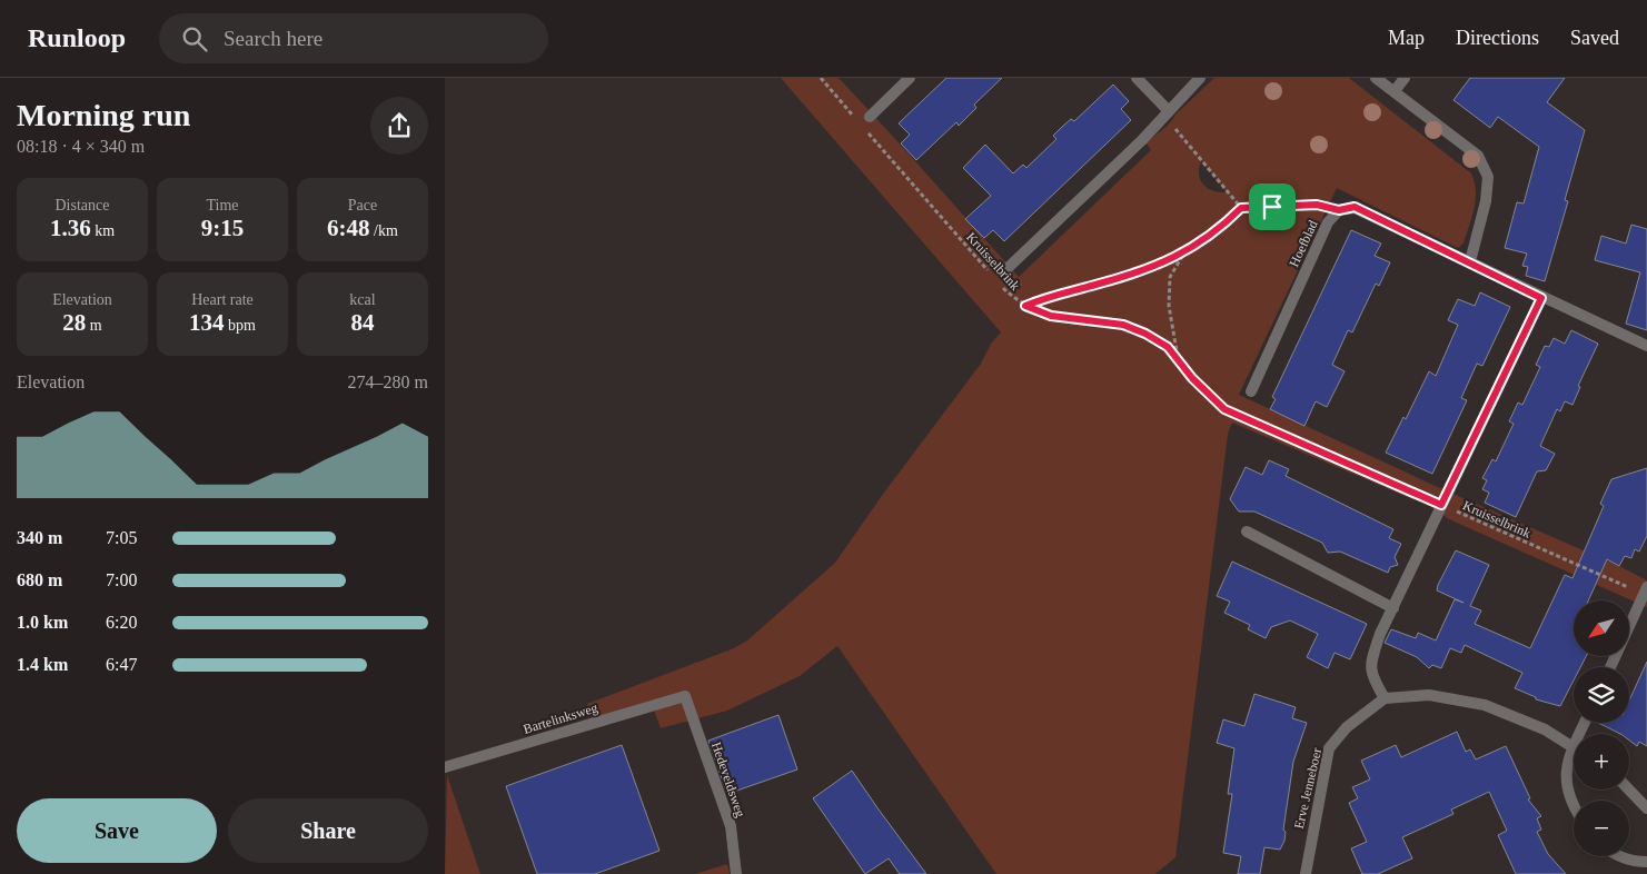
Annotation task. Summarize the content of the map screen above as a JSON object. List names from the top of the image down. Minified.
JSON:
{"streets":{"street":["Hoefblad","Bartelinksweg","Hedeveldsweg","Erve Jenneboer"],"path":["Kruisselbrink"]},"crossings":[["Bartelinksweg","Hedeveldsweg"]],"north":"bottom left","page":{"header":"Runloop","search":"Search here","nav":["Map","Directions","Saved"],"heading":["Morning run","08:18 · 4 × 340 m"],"stats":[["Distance","1.36 km"],["Time","9:15"],["Pace","6:48 /km"],["Elevation","28 m"],["Heart rate","134 bpm"],["kcal","84"]],"chart":["Elevation","274–280 m"],"list":[{"name":"340 m","note":"7:05"},{"name":"680 m","note":"7:00"},{"name":"1.0 km","note":"6:20"},{"name":"1.4 km","note":"6:47"}],"map_buttons":["+","−"],"buttons":["Save","Share"]}}
